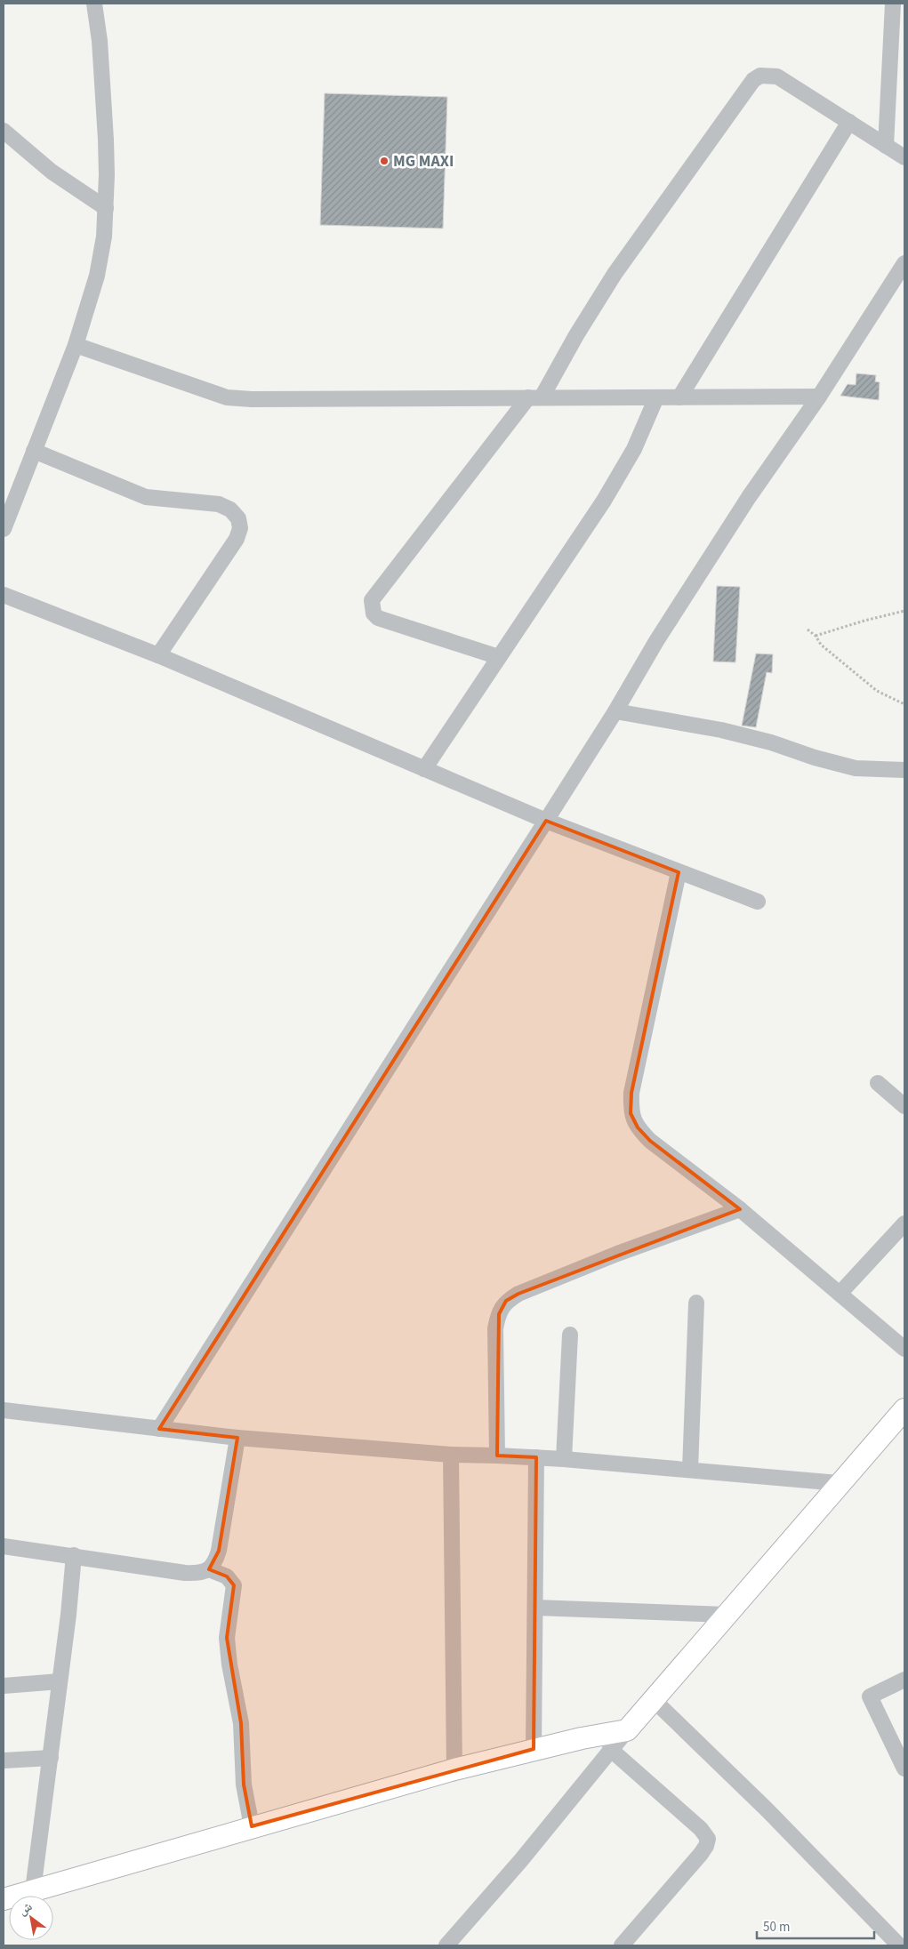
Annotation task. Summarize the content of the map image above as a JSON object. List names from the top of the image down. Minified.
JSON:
{"places":["MG MAXI"],"scale_bar":"50 m","north":"top left"}
